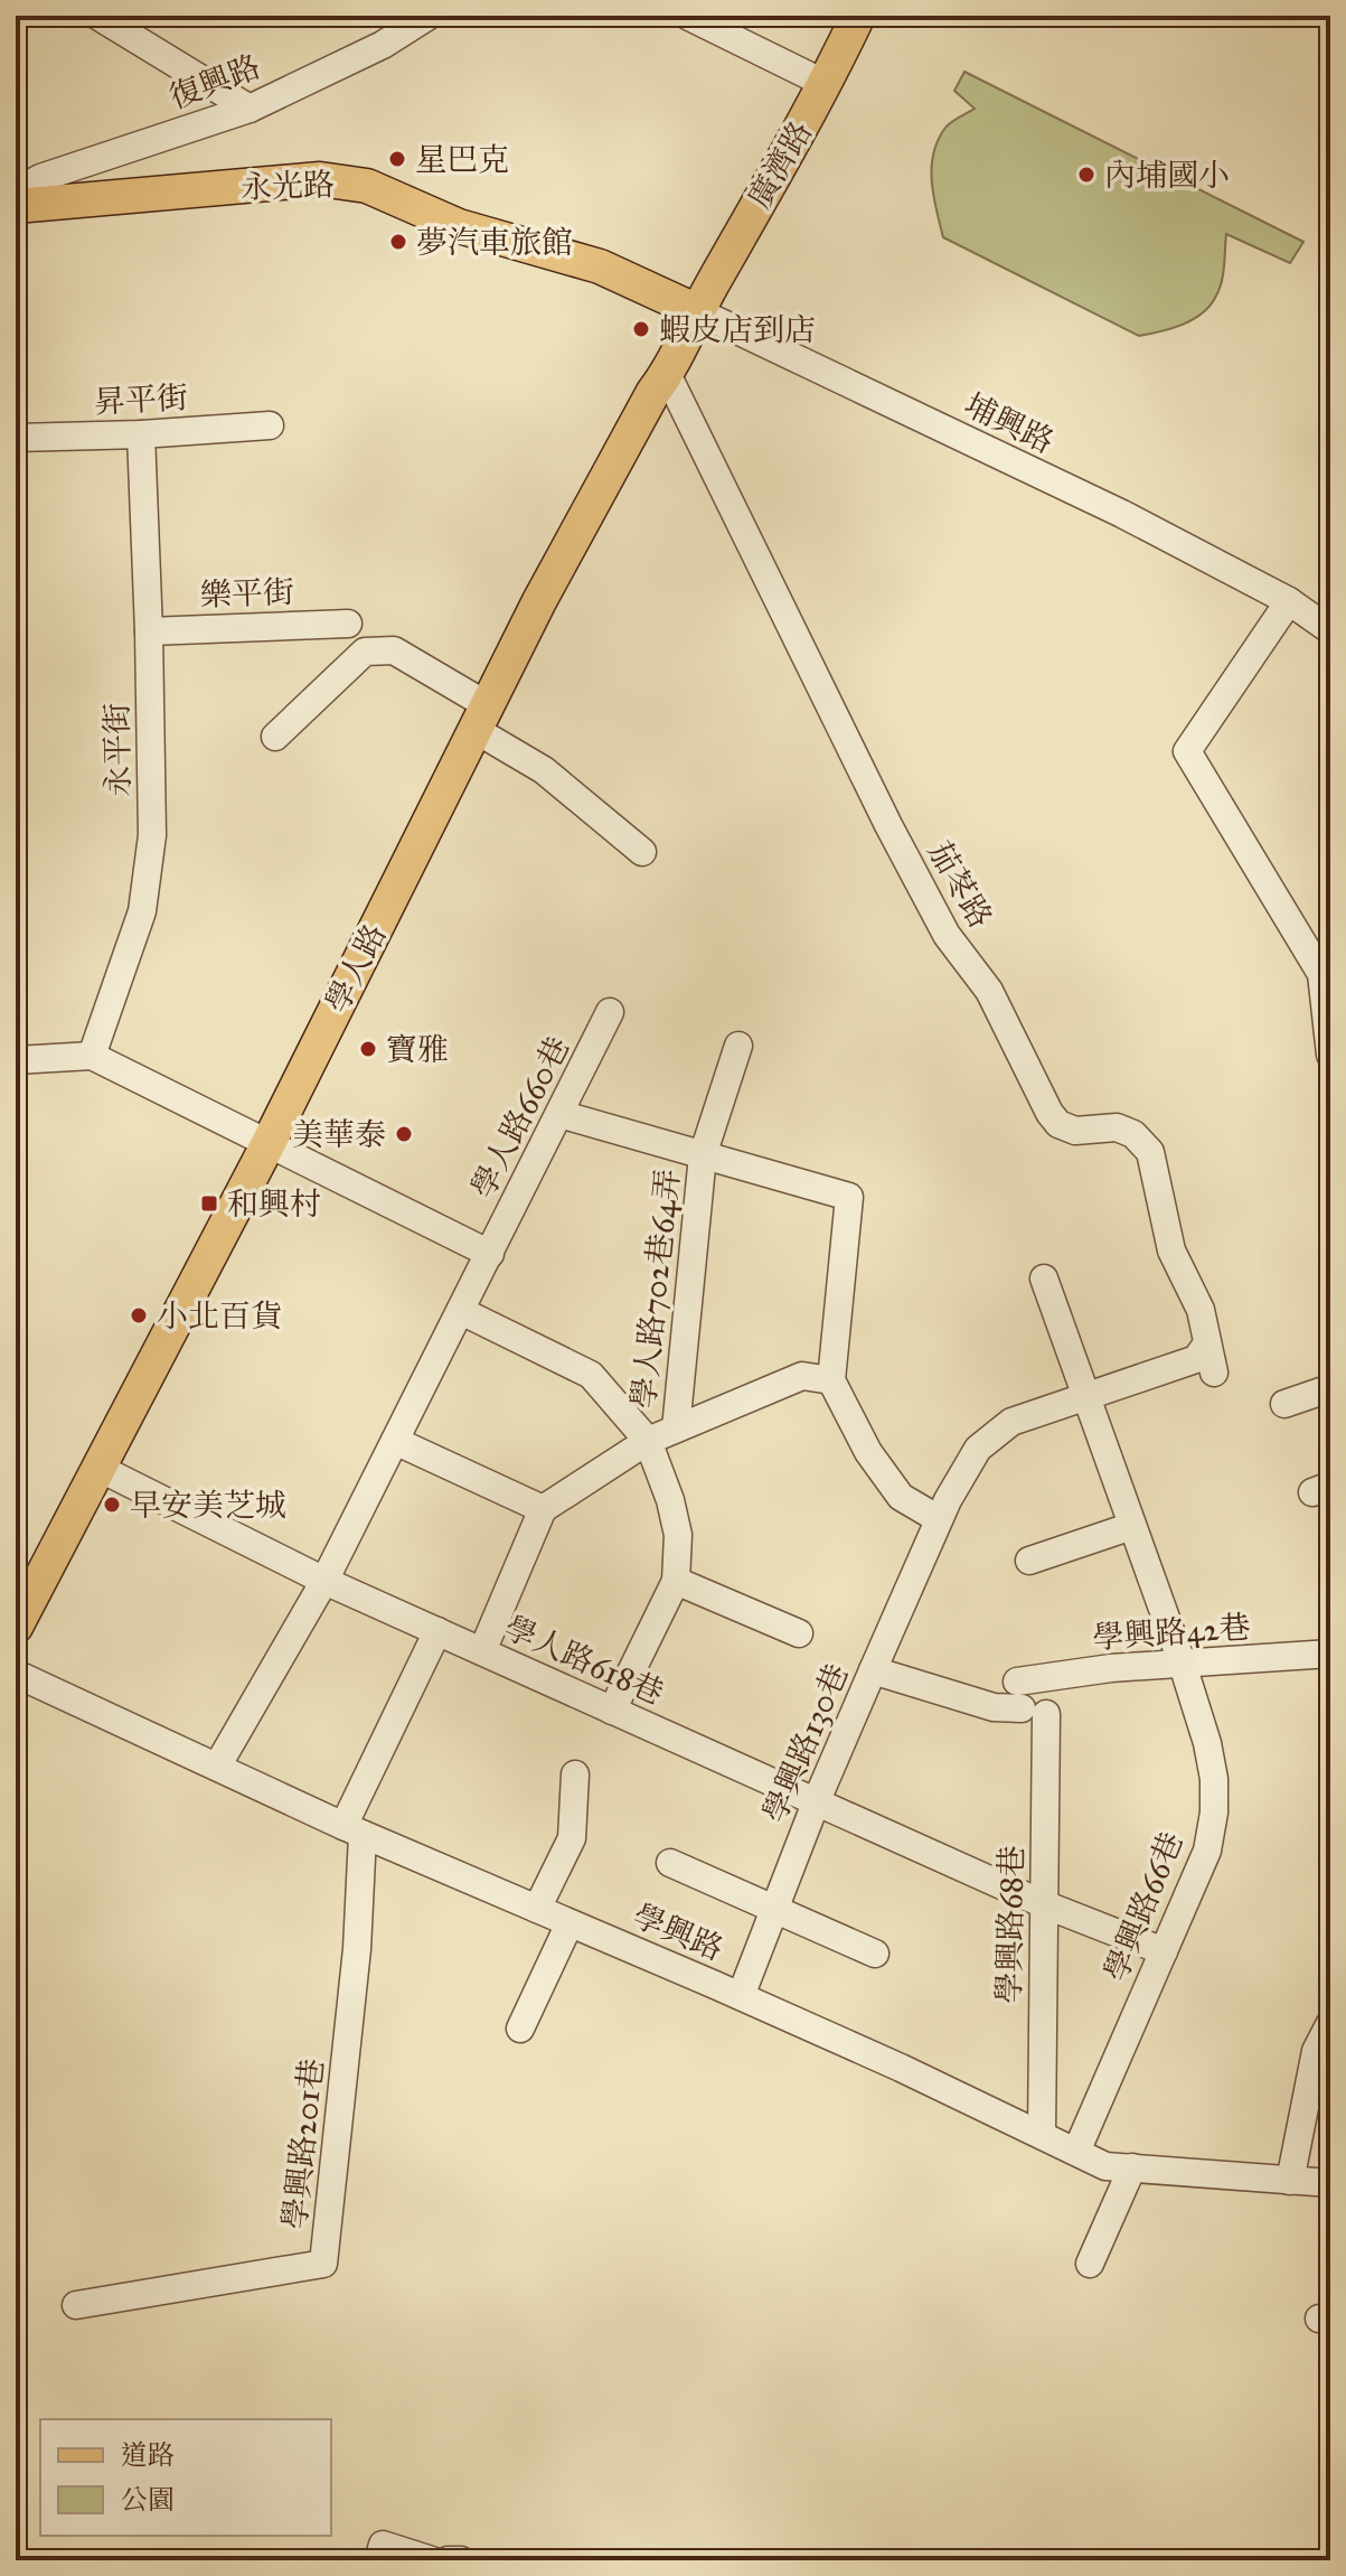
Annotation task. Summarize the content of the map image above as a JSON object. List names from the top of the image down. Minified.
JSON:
{"streets":{"main road":["廣濟路","永光路","學人路"],"street":["復興路","昇平街","埔興路","樂平街","永平街","茄苳路","學人路660巷","學人路702巷64弄","學興路42巷","學人路618巷","學興路130巷","學興路66巷","學興路68巷","學興路","學興路201巷"]},"crossings":[["廣濟路","永光路"],["廣濟路","埔興路"],["廣濟路","學人路"],["永光路","埔興路"],["永光路","學人路"],["昇平街","永平街"],["埔興路","學人路"],["樂平街","永平街"],["茄苳路","學人路"],["茄苳路","學興路130巷"],["學人路","學人路618巷"],["學人路660巷","學人路618巷"],["學興路42巷","學興路130巷"],["學興路42巷","學興路66巷"],["學興路42巷","學興路68巷"],["學人路618巷","學興路130巷"],["學人路618巷","學興路66巷"],["學人路618巷","學興路68巷"],["學興路130巷","學興路66巷"],["學興路130巷","學興路"],["學興路66巷","學興路"],["學興路68巷","學興路"],["學興路","學興路201巷"]],"places":{"other":["星巴克","內埔國小","夢汽車旅館","蝦皮店到店","寶雅","美華泰","小北百貨","早安美芝城"],"transit":["和興村"]},"legend":["道路","公園"]}
